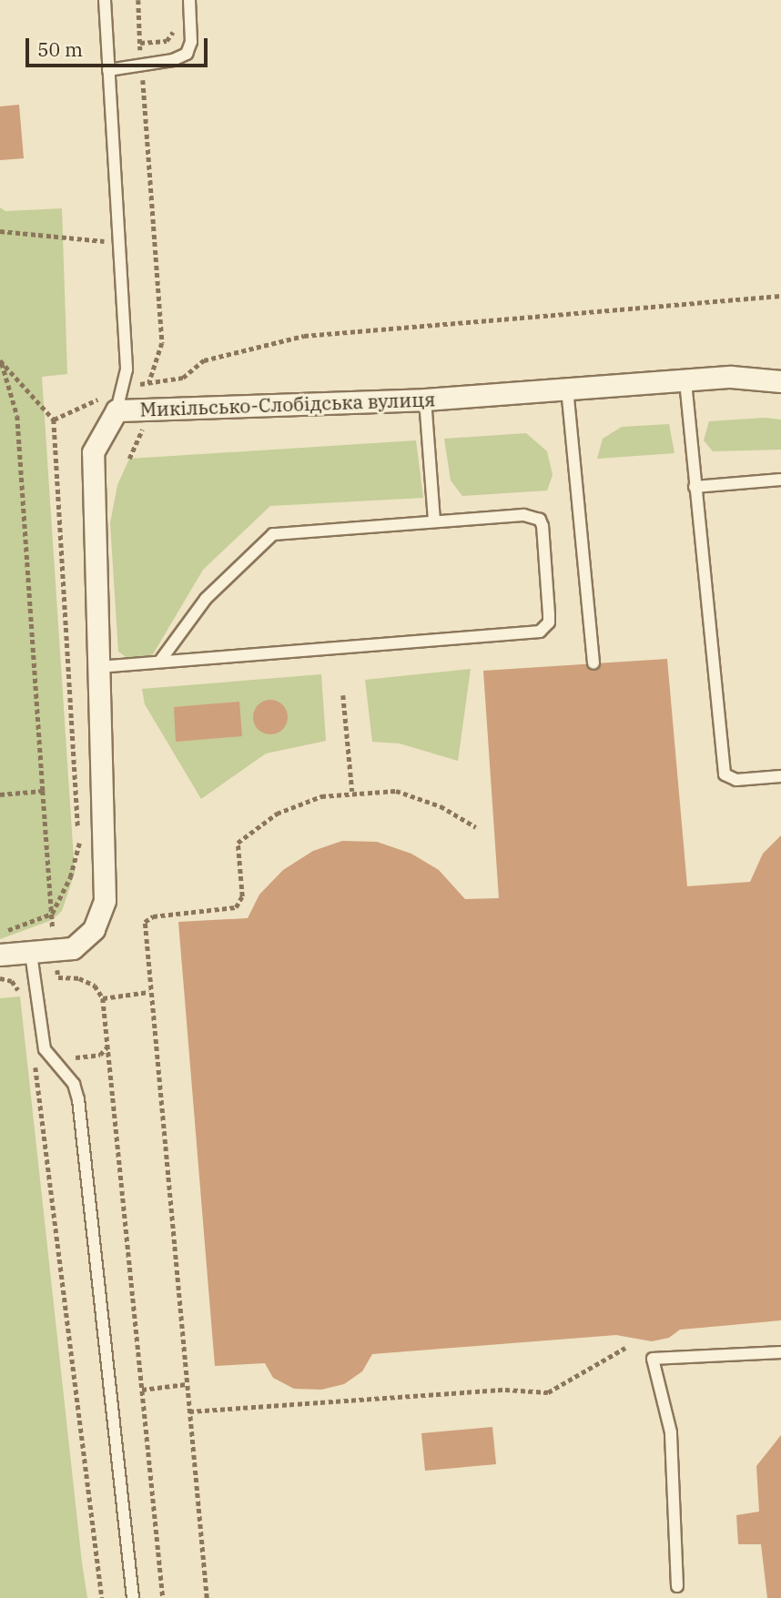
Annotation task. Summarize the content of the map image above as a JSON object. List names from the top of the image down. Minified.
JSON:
{"streets":{"street":["Микільсько-Слобідська вулиця"]},"scale_bar":"50 m"}
